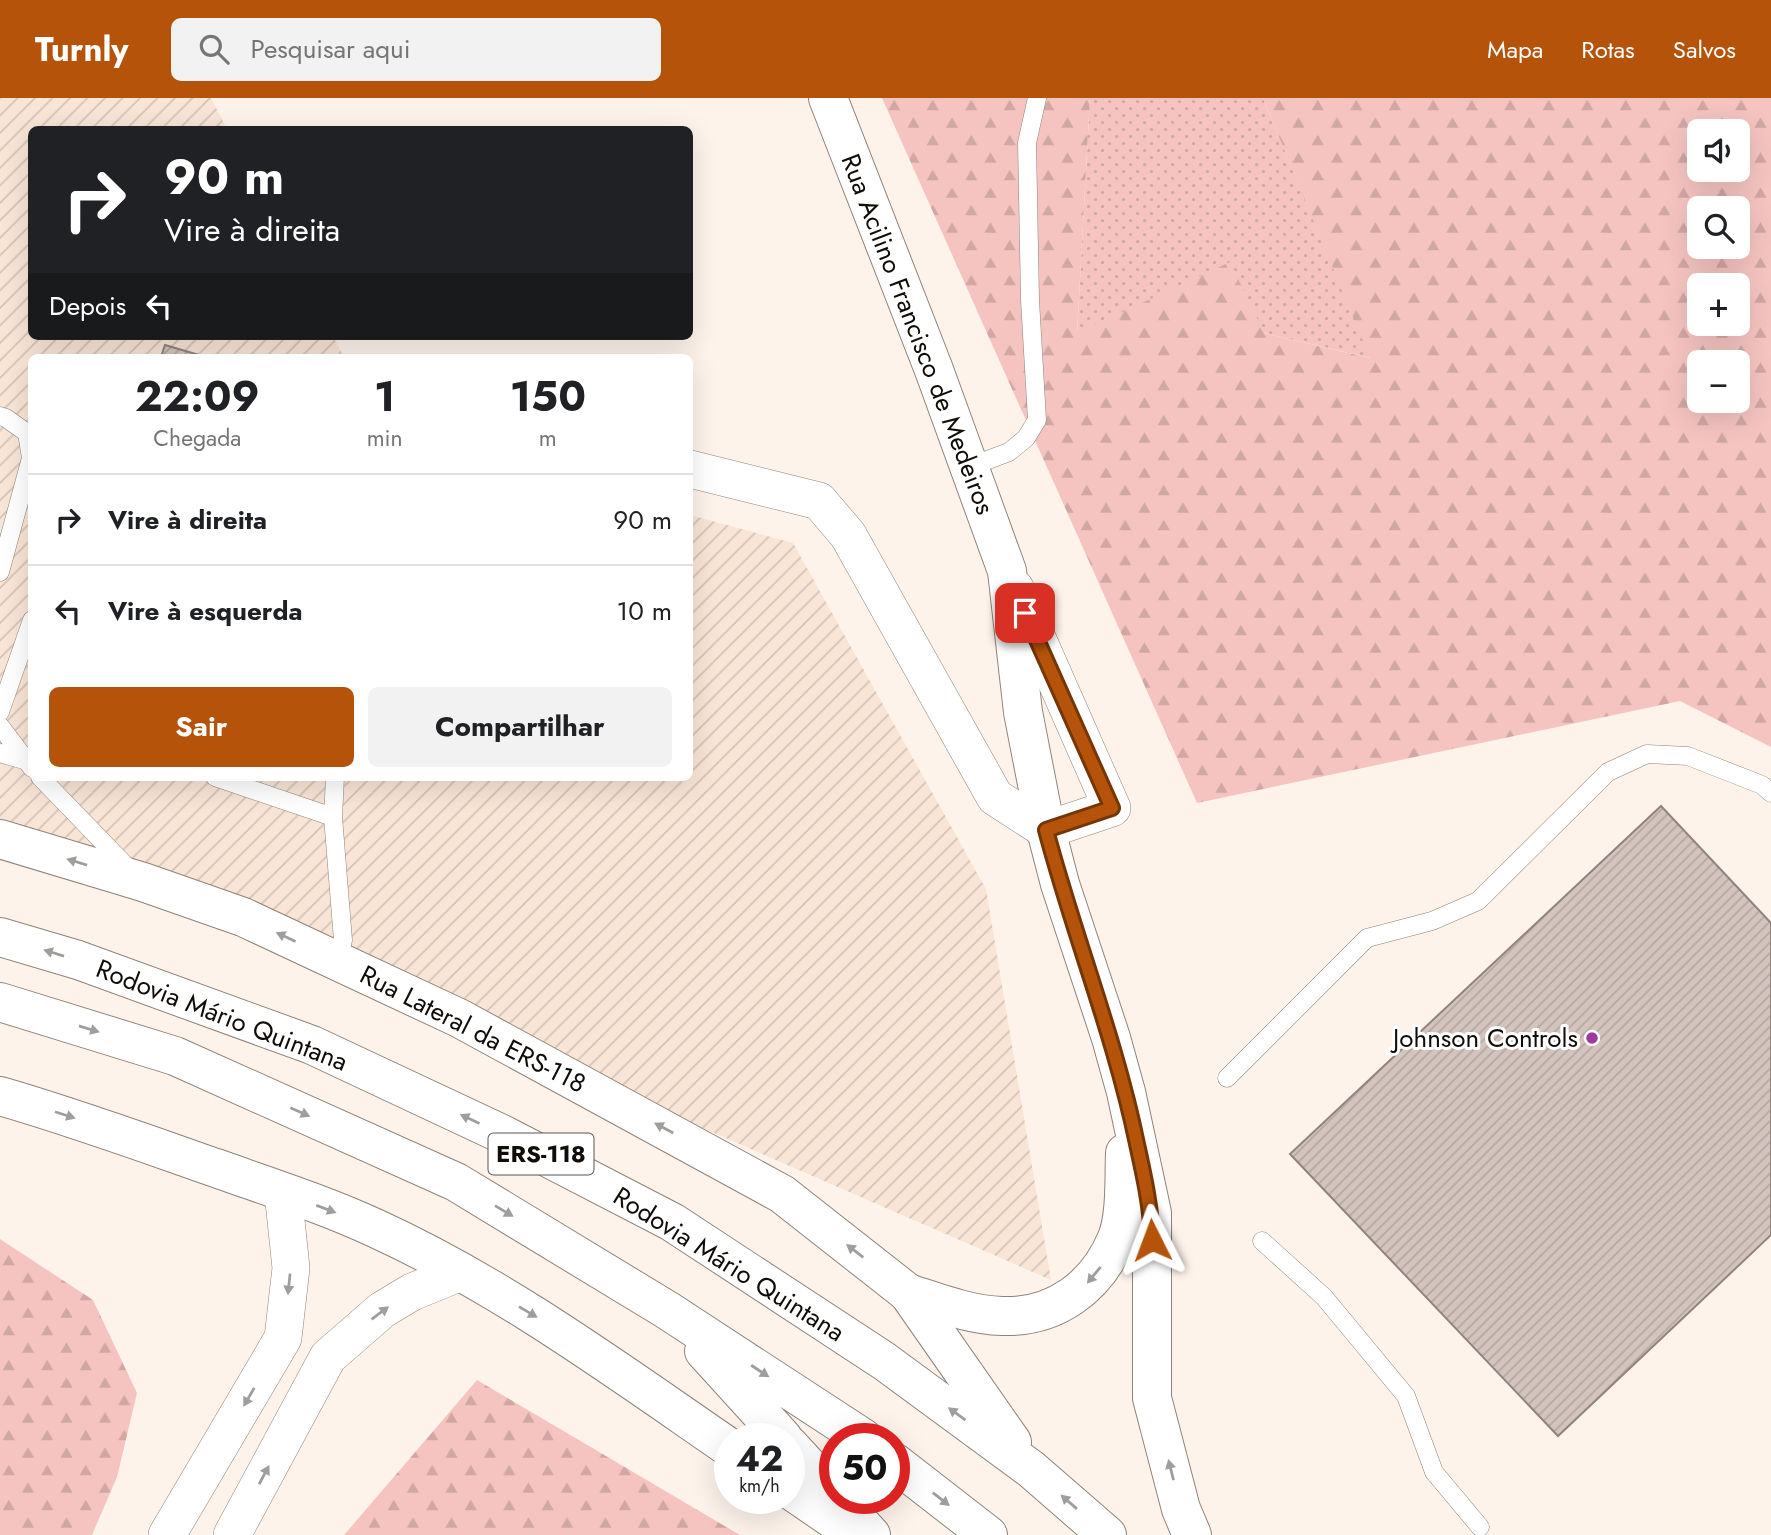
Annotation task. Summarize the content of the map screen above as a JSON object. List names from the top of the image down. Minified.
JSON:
{"streets":{"main road":["Rua Acilino Francisco de Medeiros","Rodovia Mário Quintana","Rua Lateral da ERS-118","ERS-118"]},"places":["Johnson Controls"],"page":{"header":"Turnly","search":"Pesquisar aqui","nav":["Mapa","Rotas","Salvos"],"map_buttons":["+","−"],"turn":["90 m","Vire à direita"],"then":"Depois","eta":["22:09","Chegada","1","min","150","m"],"list":[{"name":"Vire à direita","value":"90 m"},{"name":"Vire à esquerda","value":"10 m"}],"buttons":["Sair","Compartilhar"],"speed":"42 km/h","limit":"50"}}
